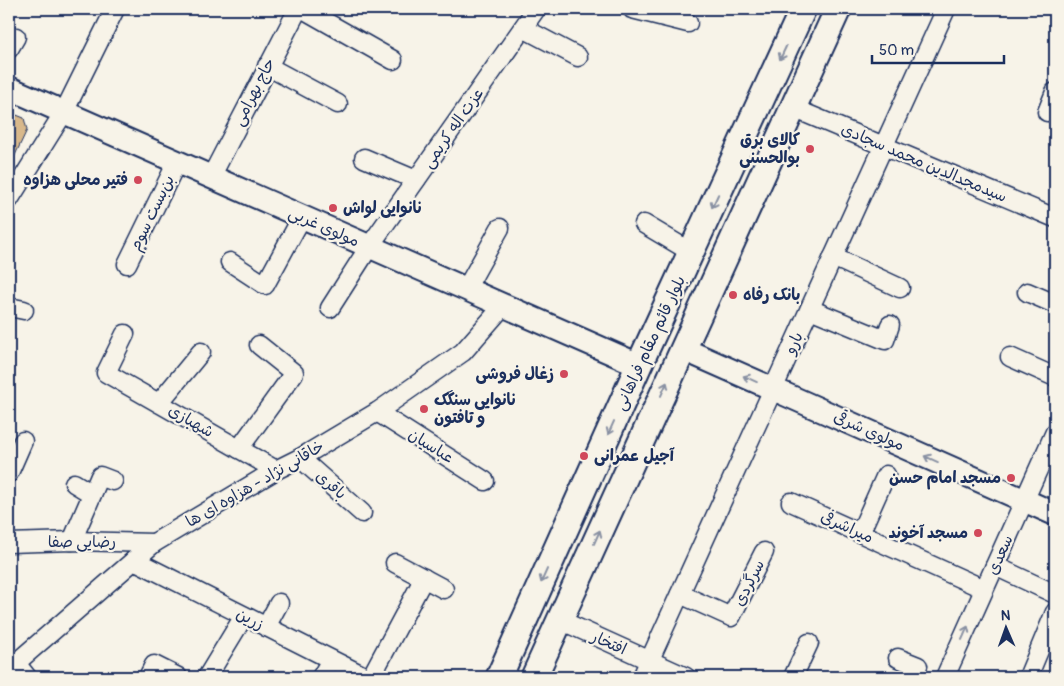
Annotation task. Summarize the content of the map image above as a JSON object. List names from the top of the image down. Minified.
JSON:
{"streets":{"main road":["بلوار قائم مقام فراهانی"],"street":["حاج بهرامی","عزت اله کریمی","سیدمجدالدین محمد سجادی","بن‌بست سوم","مولوی غربی","بارو","شهبازی","مولوی شرقی","عباسیان","خاقانی نژاد - هزاوه ای ها","باقری","میراشرفی","رضایی صفا","سعدی","سرگردی","زرین","افتخار"]},"crossings":[["حاج بهرامی","مولوی غربی"],["عزت اله کریمی","مولوی غربی"],["سیدمجدالدین محمد سجادی","بلوار قائم مقام فراهانی"],["سیدمجدالدین محمد سجادی","بارو"],["بن‌بست سوم","مولوی غربی"],["مولوی غربی","بلوار قائم مقام فراهانی"],["مولوی غربی","خاقانی نژاد - هزاوه ای ها"],["بلوار قائم مقام فراهانی","مولوی شرقی"],["بلوار قائم مقام فراهانی","افتخار"],["بارو","مولوی شرقی"],["بارو","سرگردی"],["بارو","افتخار"],["شهبازی","خاقانی نژاد - هزاوه ای ها"],["مولوی شرقی","سعدی"],["عباسیان","خاقانی نژاد - هزاوه ای ها"],["خاقانی نژاد - هزاوه ای ها","باقری"],["خاقانی نژاد - هزاوه ای ها","رضایی صفا"],["خاقانی نژاد - هزاوه ای ها","زرین"],["میراشرفی","سعدی"]],"places":["کالای برق بوالحسنی","فتیر محلی هزاوه","نانوایی لواش","بانک رفاه","زغال فروشی","نانوایی سنگک و تافتون","آجیل عمرانی","مسجد امام حسن","مسجد آخوند"],"scale_bar":"50 m","north":"top"}
